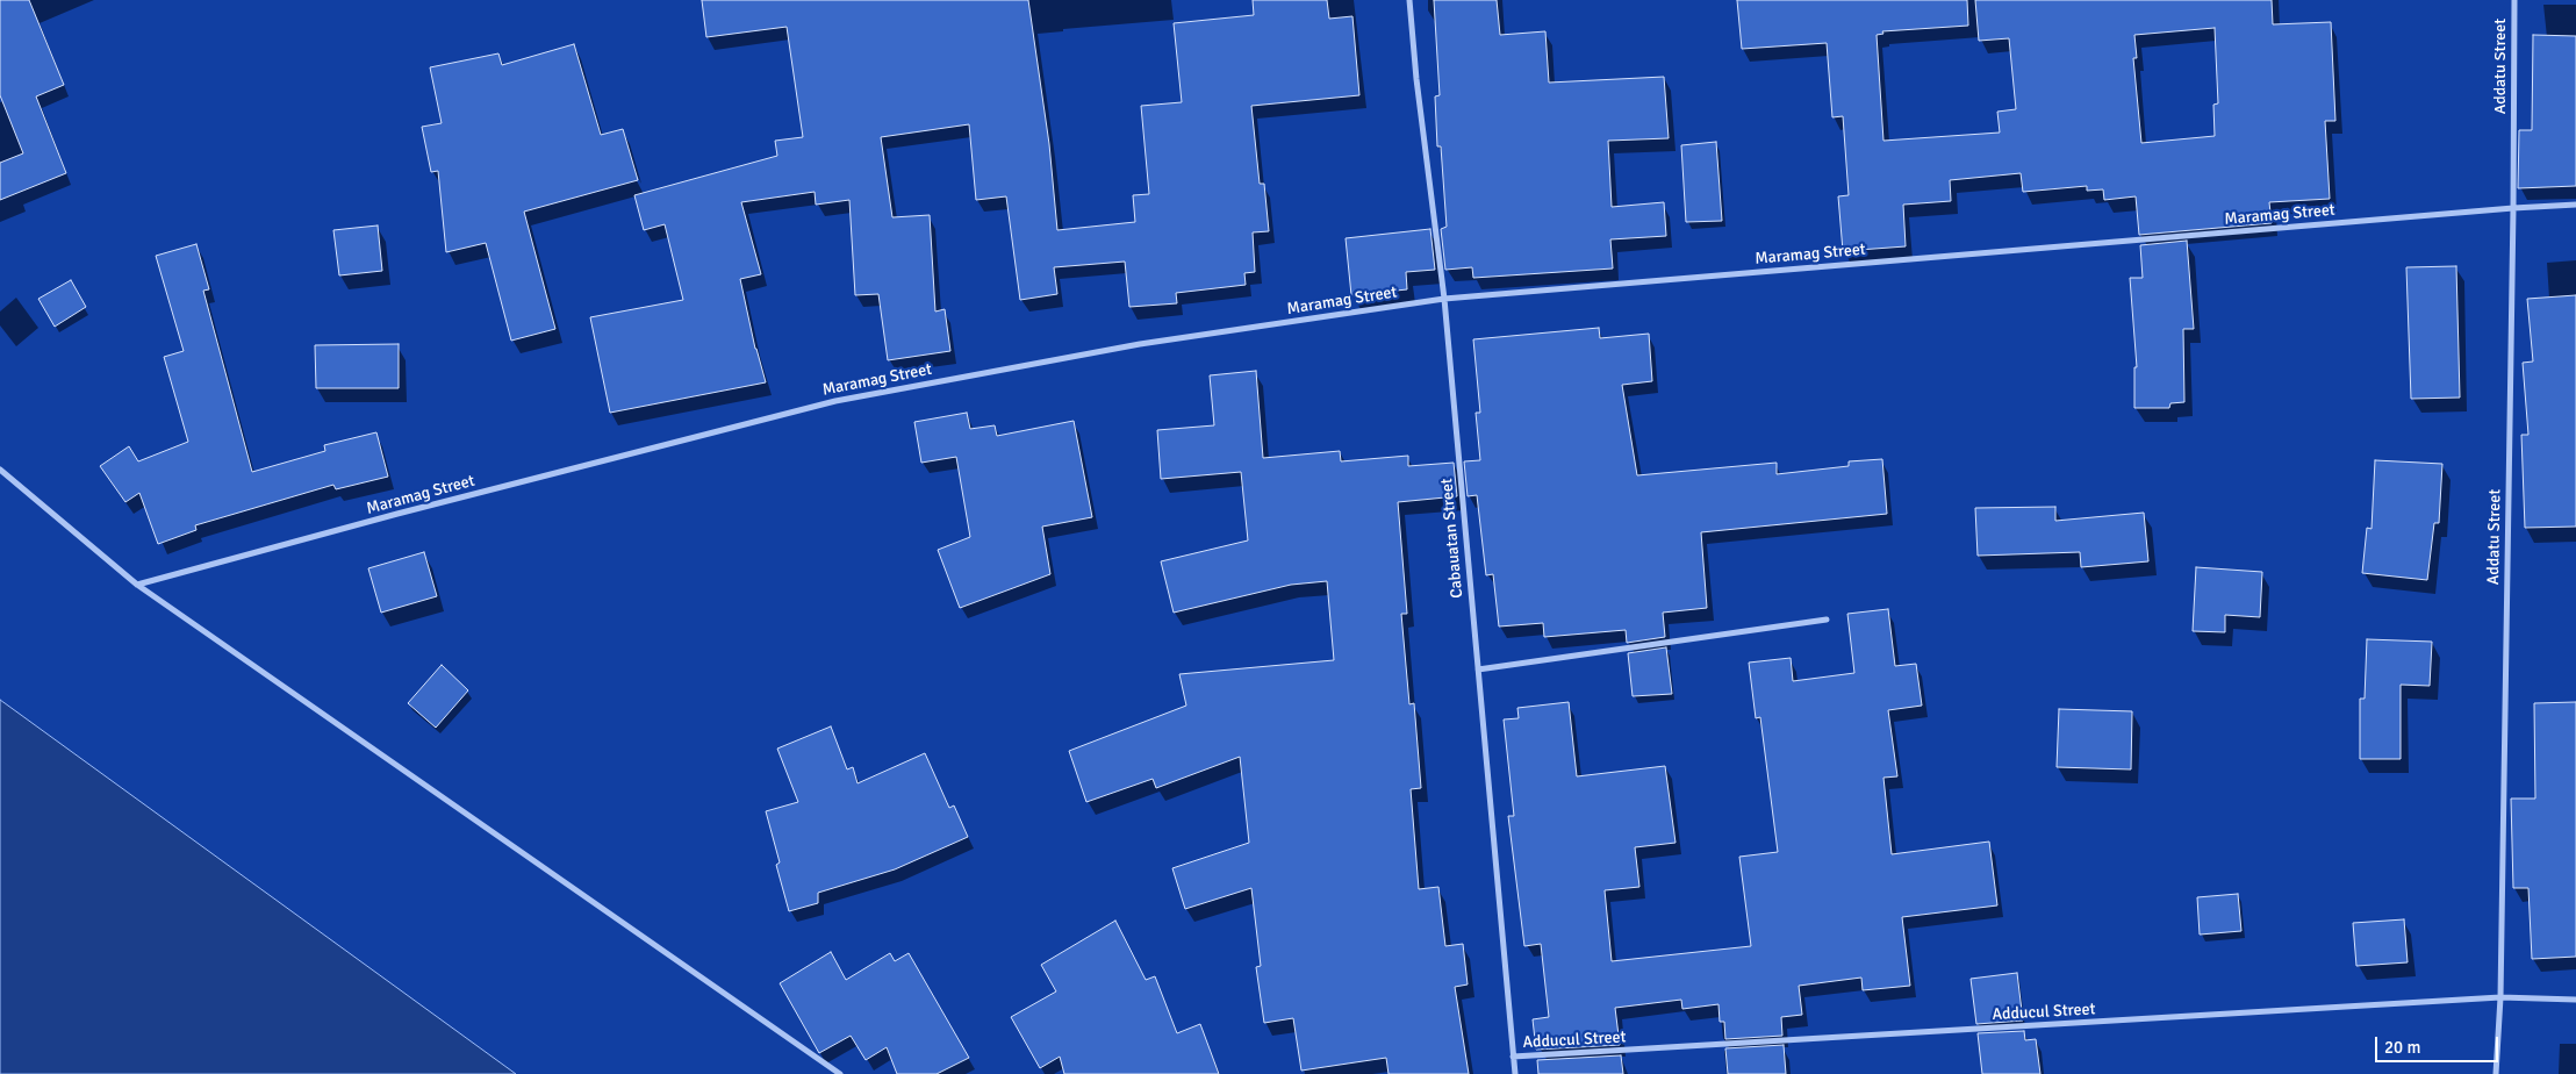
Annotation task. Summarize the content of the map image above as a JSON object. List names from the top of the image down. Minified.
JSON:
{"streets":{"street":["Addatu Street","Maramag Street","Cabauatan Street","Adducul Street"]},"crossings":[["Addatu Street","Maramag Street"],["Addatu Street","Adducul Street"],["Maramag Street","Cabauatan Street"],["Cabauatan Street","Adducul Street"]],"scale_bar":"20 m"}
